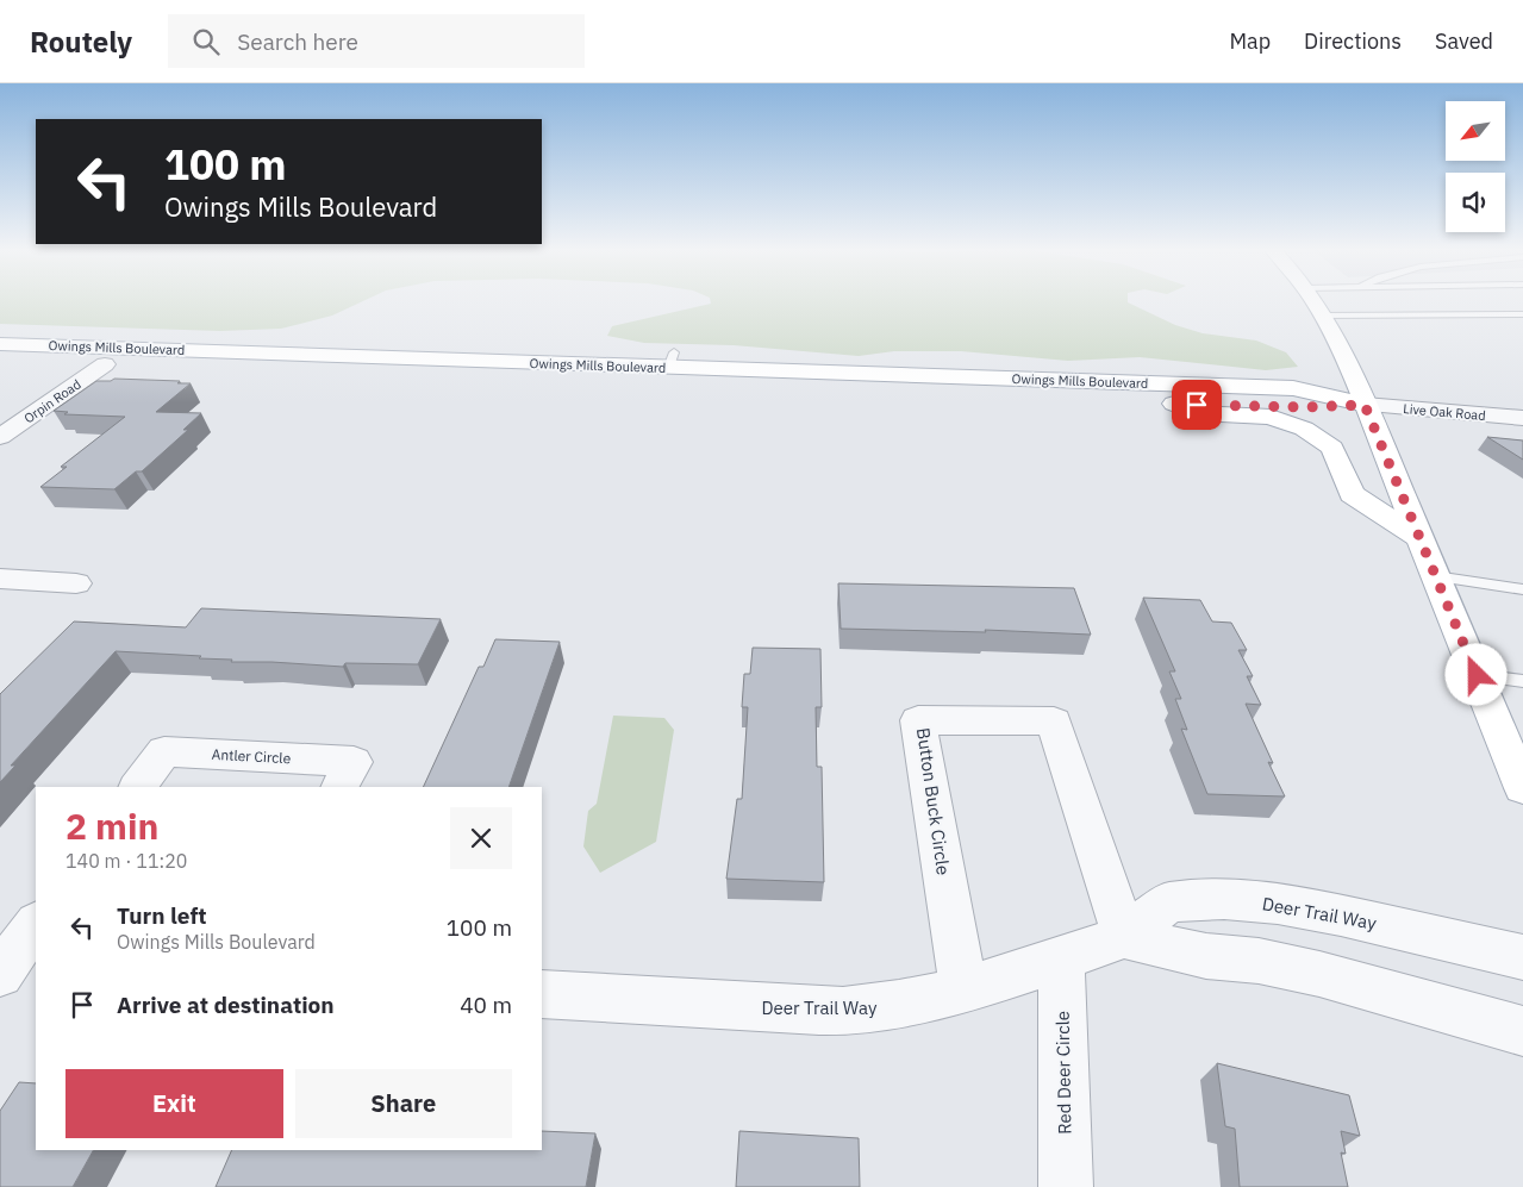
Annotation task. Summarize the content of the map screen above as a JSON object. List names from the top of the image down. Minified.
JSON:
{"streets":{"main road":["Owings Mills Boulevard"],"street":["Orpin Road","Live Oak Road","Antler Circle","Button Buck Circle","Deer Trail Way","Red Deer Circle"]},"crossings":[["Owings Mills Boulevard","Orpin Road"],["Owings Mills Boulevard","Live Oak Road"],["Button Buck Circle","Deer Trail Way"],["Deer Trail Way","Red Deer Circle"]],"north":"bottom left","page":{"header":"Routely","search":"Search here","nav":["Map","Directions","Saved"],"turn":["100 m","Owings Mills Boulevard"],"heading":["2 min","140 m · 11:20"],"list":[{"name":"Turn left","note":"Owings Mills Boulevard","value":"100 m"},{"name":"Arrive at destination","value":"40 m"}],"buttons":["Exit","Share"]}}
